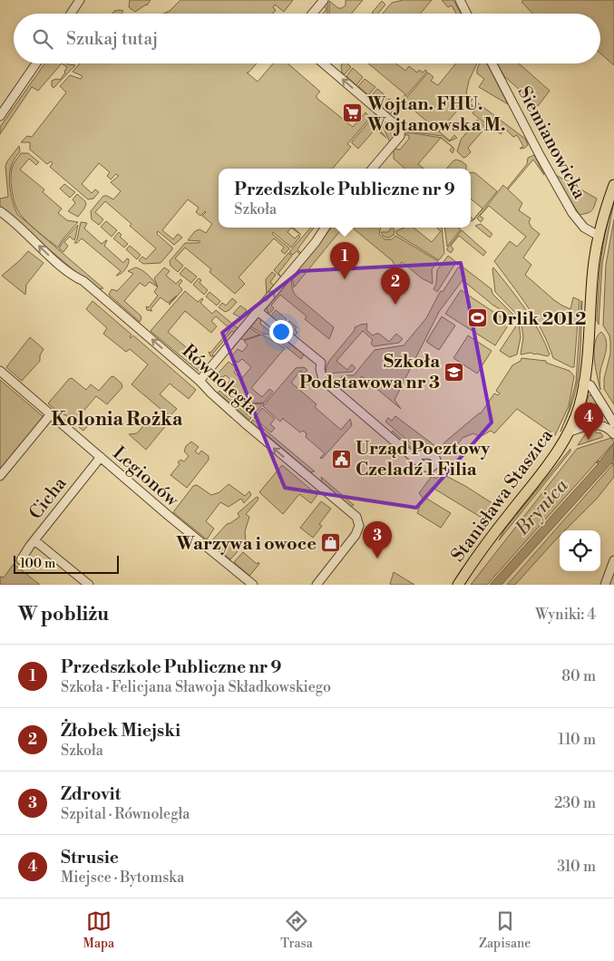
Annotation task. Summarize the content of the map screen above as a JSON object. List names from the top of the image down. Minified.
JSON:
{"streets":{"main road":["Stanisława Staszica"],"street":["Siemianowicka","Równoległa","Legionów","Cicha"]},"crossings":[["Siemianowicka","Stanisława Staszica"],["Legionów","Cicha"]],"one_way":["Równoległa"],"districts":["Kolonia Rożka"],"water":["Brynica"],"places":{"supermarket":["Wojtan. FHU. Wojtanowska M."],"sports":["Orlik 2012"],"school or university":["Szkoła Podstawowa nr 3"],"public building":["Urząd Pocztowy Czeladź 1 Filia"],"shop":["Warzywa i owoce"]},"scale_bar":"100 m","page":{"search":"Szukaj tutaj","popup":["Przedszkole Publiczne nr 9","Szkoła"],"pins":["1","2","4","3"],"scale":"100 m","heading":["W pobliżu","Wyniki: 4"],"list":[{"mark":"1","name":"Przedszkole Publiczne nr 9","note":"Szkoła · Felicjana Sławoja Składkowskiego","value":"80 m"},{"mark":"2","name":"Żłobek Miejski","note":"Szkoła","value":"110 m"},{"mark":"3","name":"Zdrovit","note":"Szpital · Równoległa","value":"230 m"},{"mark":"4","name":"Strusie","note":"Miejsce · Bytomska","value":"310 m"}],"nav":["Mapa","Trasa","Zapisane"]}}
